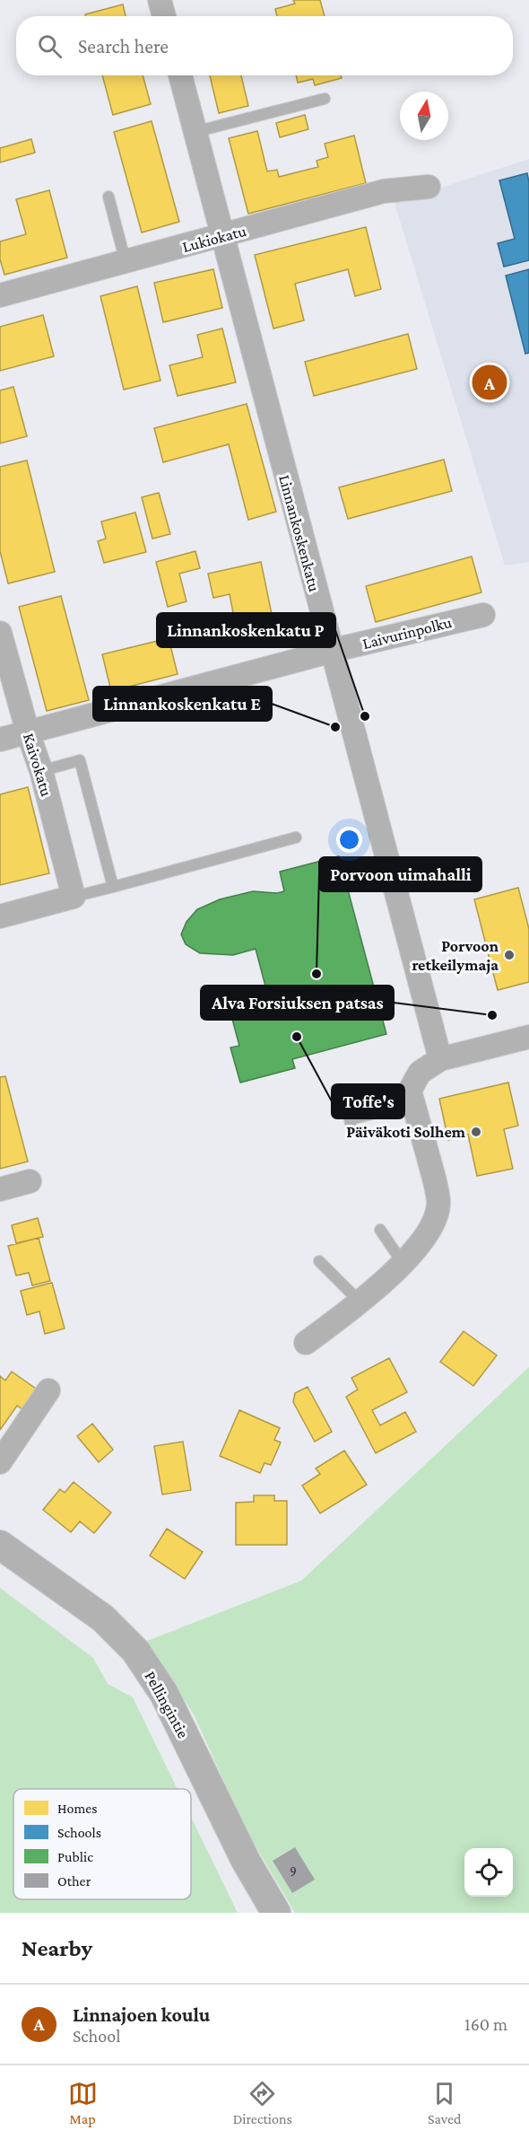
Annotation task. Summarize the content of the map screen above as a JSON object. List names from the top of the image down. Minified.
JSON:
{"streets":{"street":["Lukiokatu","Linnankoskenkatu","Laivurinpolku","Kaivokatu","Pellingintie"]},"crossings":[["Lukiokatu","Linnankoskenkatu"],["Linnankoskenkatu","Laivurinpolku"],["Laivurinpolku","Kaivokatu"]],"places":["Linnankoskenkatu P","Linnankoskenkatu E","Porvoon retkeilymaja","Porvoon uimahalli","Alva Forsiuksen patsas","Toffe's","Päiväkoti Solhem"],"house_numbers":["9"],"legend":["Homes","Schools","Public","Other"],"north":"top","page":{"search":"Search here","pins":"A","heading":"Nearby","list":[{"mark":"A","name":"Linnajoen koulu","note":"School","value":"160 m"}],"nav":["Map","Directions","Saved"]}}
